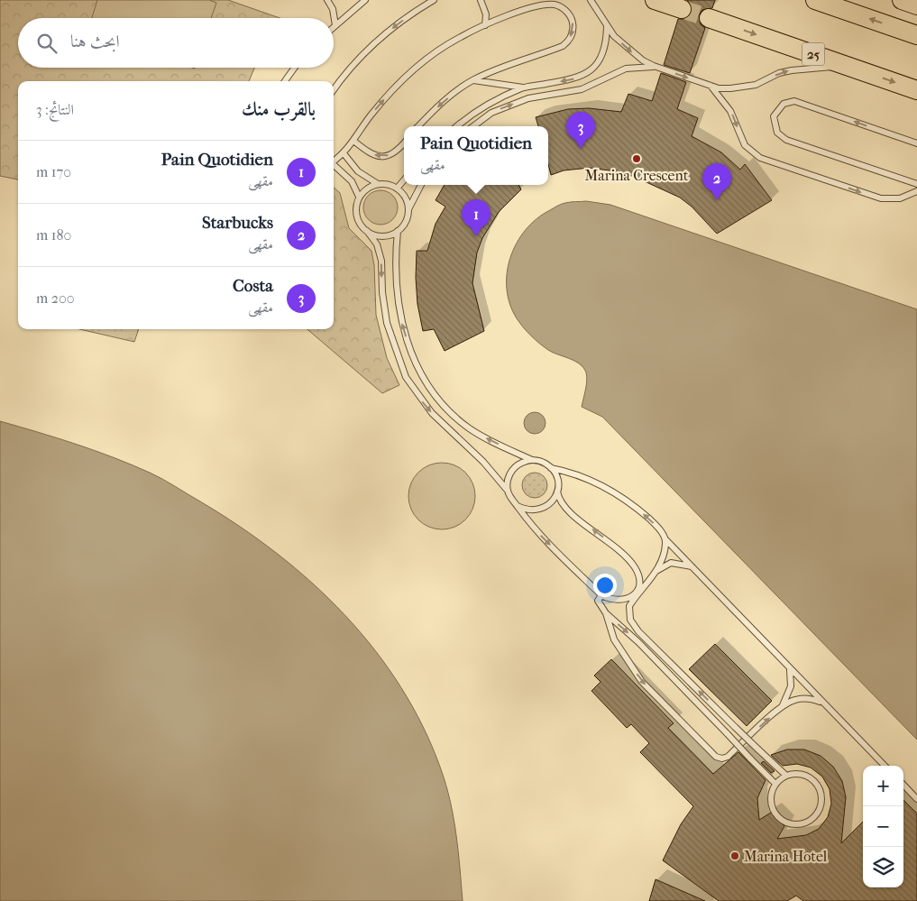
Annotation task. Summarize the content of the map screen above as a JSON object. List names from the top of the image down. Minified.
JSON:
{"streets":{"main road":["25"]},"places":["Marina Crescent","Marina Hotel"],"page":{"search":"ابحث هنا","heading":["بالقرب منك","النتائج: 3"],"pins":["3","2","1"],"popup":["Pain Quotidien","مقهى"],"list":[{"mark":"1","name":"Pain Quotidien","note":"مقهى","value":"170 m"},{"mark":"2","name":"Starbucks","note":"مقهى","value":"180 m"},{"mark":"3","name":"Costa","note":"مقهى","value":"200 m"}],"map_buttons":["+","−"]}}
